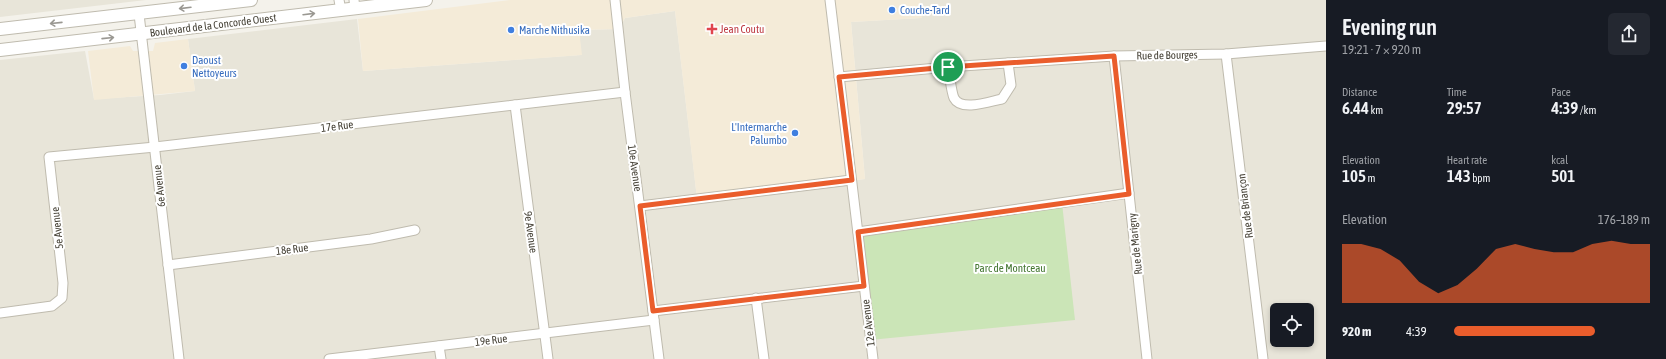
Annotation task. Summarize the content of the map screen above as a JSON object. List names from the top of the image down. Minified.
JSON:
{"streets":{"street":["Boulevard de la Concorde Ouest","Rue de Bourges","17e Rue","10e Avenue","6e Avenue","Rue de Briançon","5e Avenue","9e Avenue","Rue de Marigny","18e Rue","12e Avenue","19e Rue"]},"crossings":[["Boulevard de la Concorde Ouest","6e Avenue"],["Rue de Bourges","Rue de Briançon"],["Rue de Bourges","Rue de Marigny"],["Rue de Bourges","12e Avenue"],["17e Rue","10e Avenue"],["17e Rue","6e Avenue"],["17e Rue","5e Avenue"],["17e Rue","9e Avenue"],["10e Avenue","19e Rue"],["6e Avenue","18e Rue"],["9e Avenue","19e Rue"],["12e Avenue","19e Rue"]],"parks":["Parc de Montceau"],"places":{"other":["Couche-Tard","Marche Nithusika","Daoust Nettoyeurs","L'Intermarche Palumbo"],"health":["Jean Coutu"]},"page":{"heading":["Evening run","19:21 · 7 × 920 m"],"stats":[["Distance","6.44 km"],["Time","29:57"],["Pace","4:39 /km"],["Elevation","105 m"],["Heart rate","143 bpm"],["kcal","501"]],"chart":["Elevation","176–189 m"],"list":[{"name":"920 m","note":"4:39"}]}}
